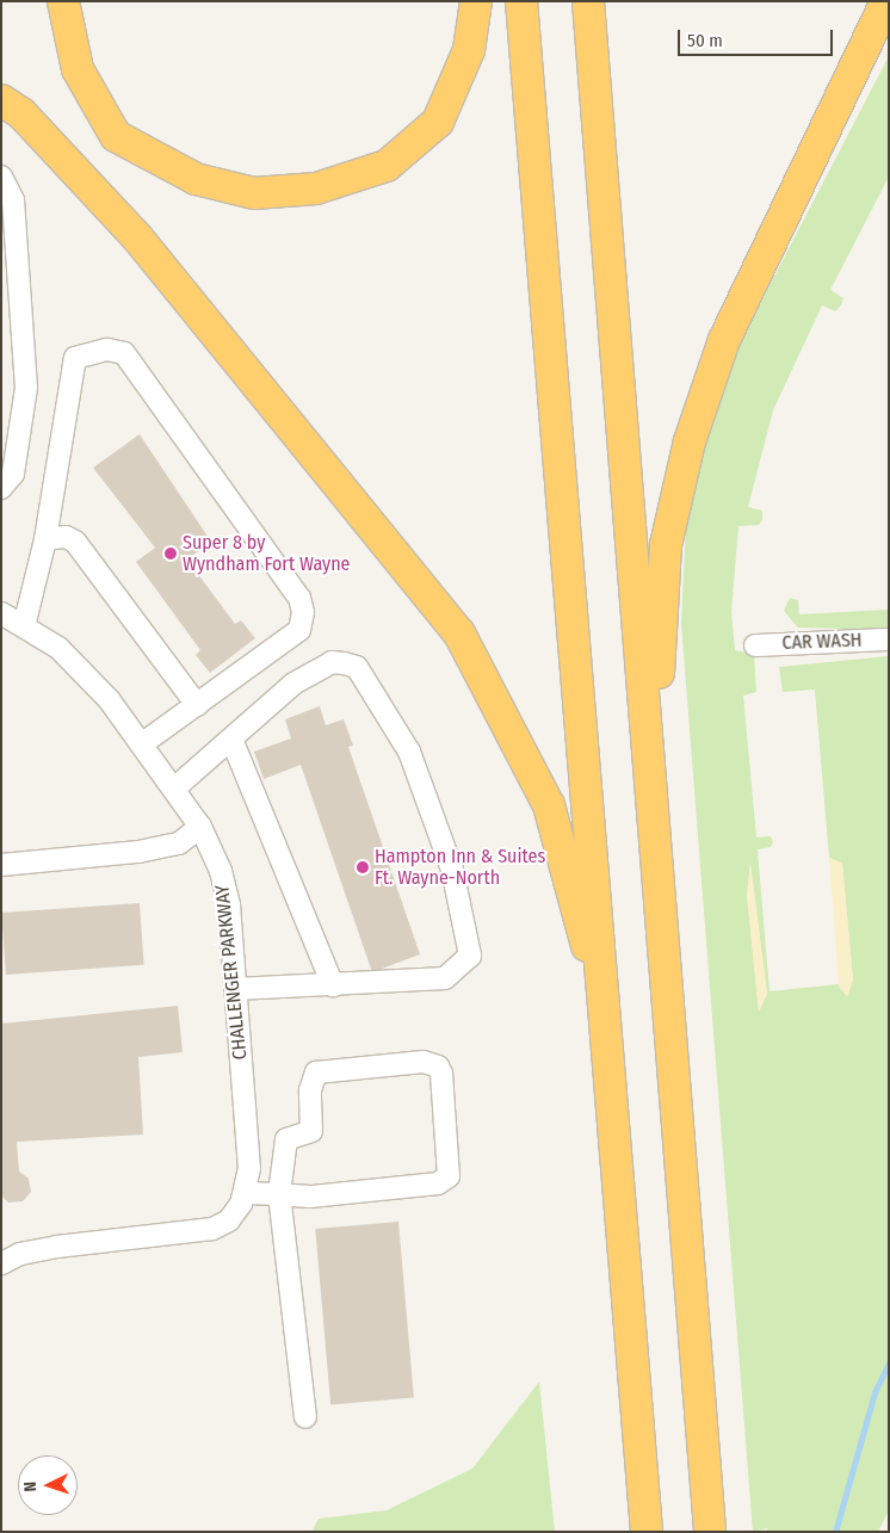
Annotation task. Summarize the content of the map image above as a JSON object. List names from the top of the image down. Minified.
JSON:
{"streets":{"street":["CAR WASH","CHALLENGER PARKWAY"]},"places":["Super 8 by Wyndham Fort Wayne","Hampton Inn & Suites Ft. Wayne-North"],"scale_bar":"50 m","north":"left"}
